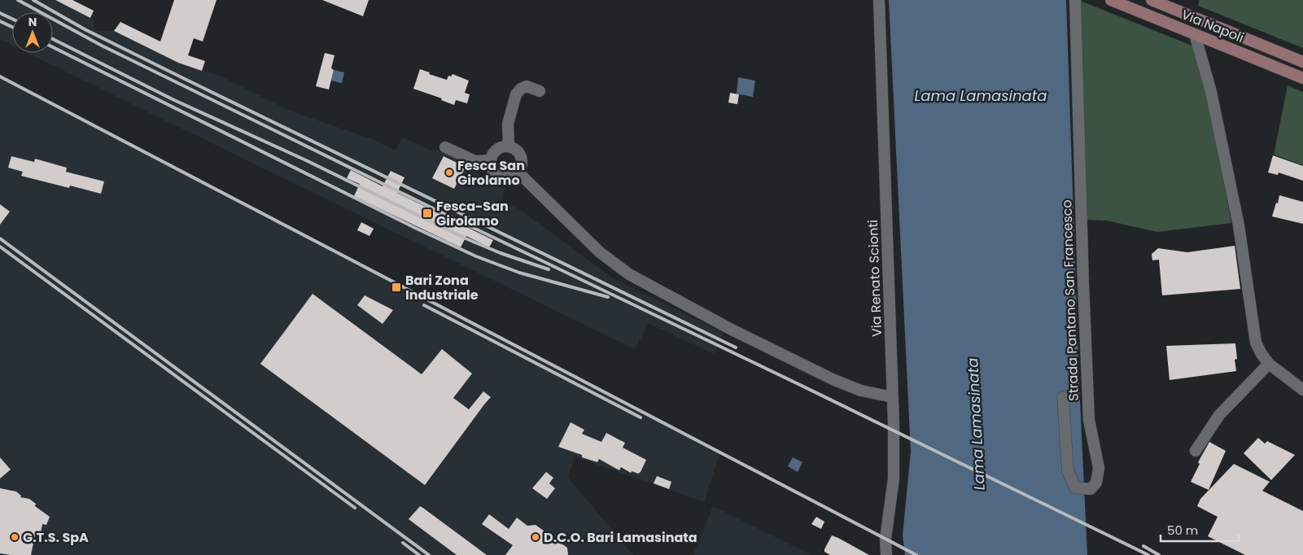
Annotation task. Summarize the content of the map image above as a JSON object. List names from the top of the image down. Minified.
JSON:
{"streets":{"main road":["Via Napoli"],"street":["Via Renato Scionti","Strada Pantano San Francesco"]},"water":["Lama Lamasinata"],"places":{"other":["Fesca San Girolamo","G.T.S. SpA","D.C.O. Bari Lamasinata"],"transit":["Fesca-San Girolamo","Bari Zona Industriale"]},"scale_bar":"50 m","north":"top"}
